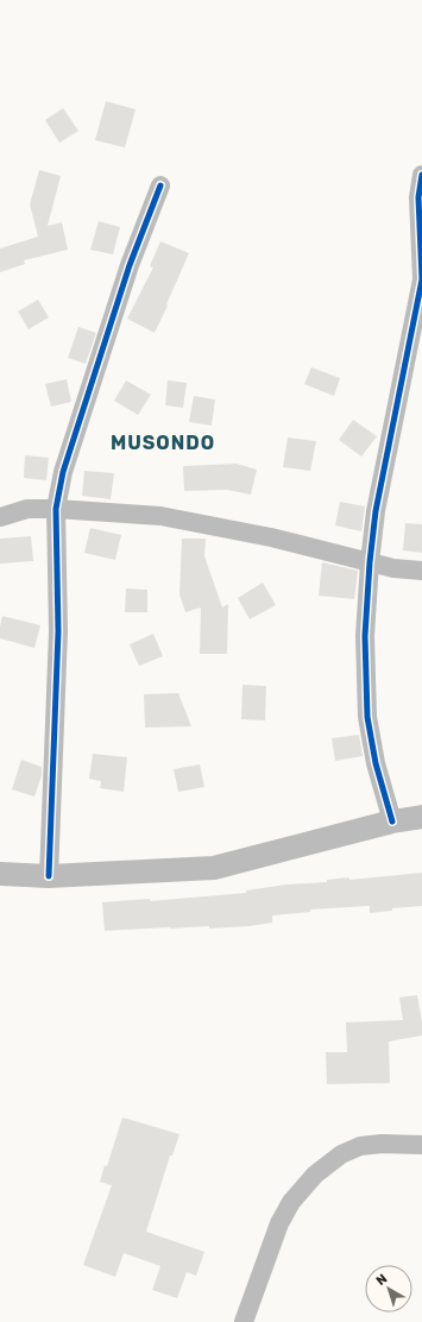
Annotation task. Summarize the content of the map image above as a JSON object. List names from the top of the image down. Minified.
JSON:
{"districts":["MUSONDO"],"north":"top left"}
